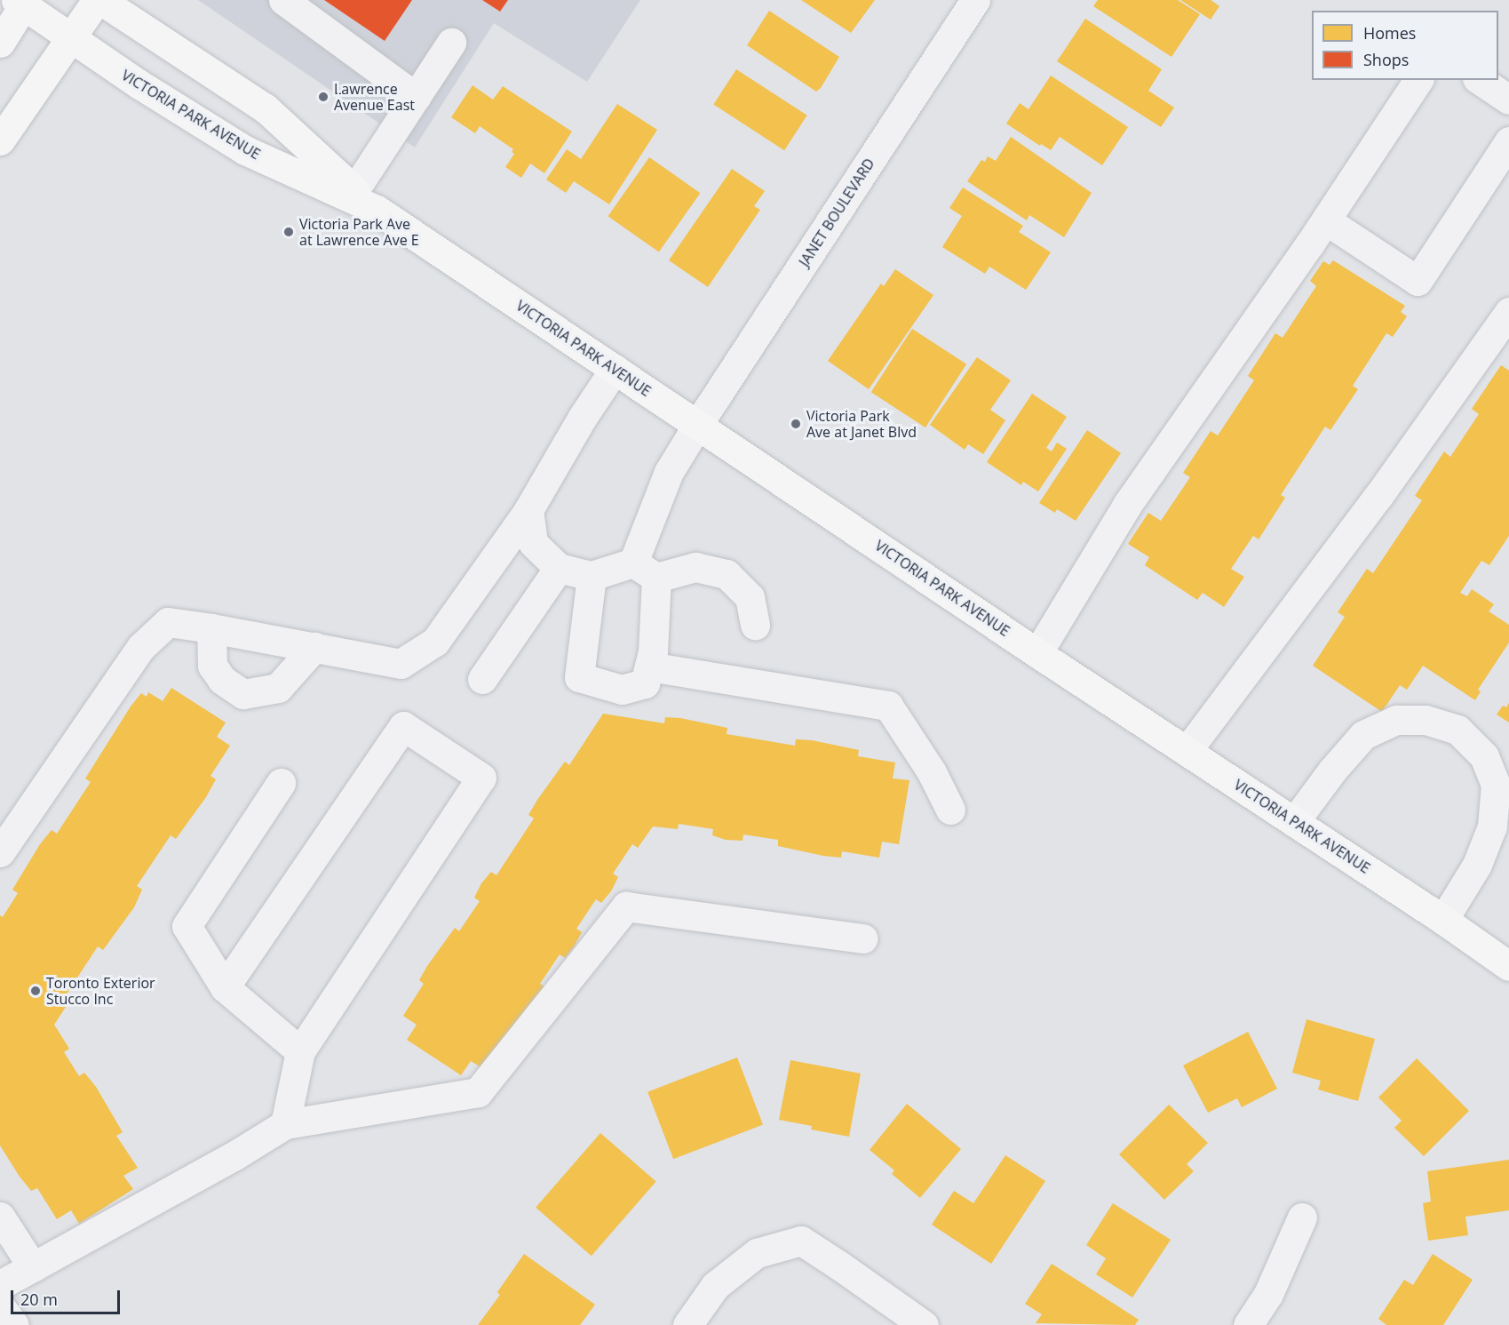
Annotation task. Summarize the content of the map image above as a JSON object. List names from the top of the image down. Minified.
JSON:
{"streets":{"main road":["VICTORIA PARK AVENUE"],"street":["JANET BOULEVARD"]},"crossings":[["VICTORIA PARK AVENUE","JANET BOULEVARD"]],"places":["Lawrence Avenue East","Victoria Park Ave at Lawrence Ave E","Victoria Park Ave at Janet Blvd","Toronto Exterior Stucco Inc"],"legend":["Homes","Shops"],"scale_bar":"20 m"}
